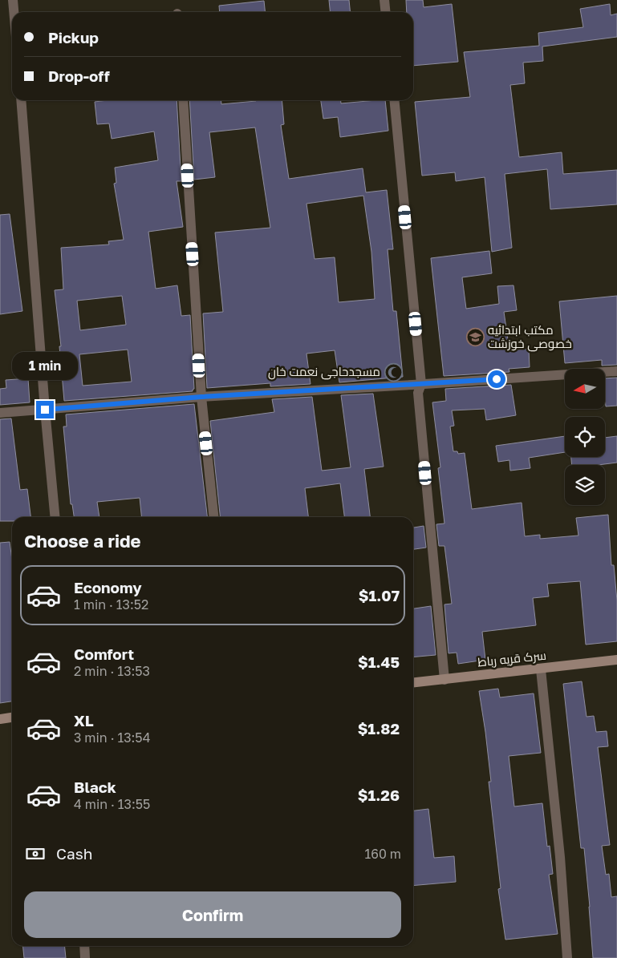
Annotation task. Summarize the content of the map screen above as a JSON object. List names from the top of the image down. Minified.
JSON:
{"streets":{"street":["سرک قریه رباط"]},"places":{"school or university":["مکتب ابتدائیه خصوصی خوزشت"],"mosque":["مسجدحاجی نعمت خان"]},"north":"left","page":{"banner":["Pickup","Drop-off"],"bubble":"1 min","heading":"Choose a ride","list":[{"name":"Economy","note":"1 min · 13:52","value":"$1.07"},{"name":"Comfort","note":"2 min · 13:53","value":"$1.45"},{"name":"XL","note":"3 min · 13:54","value":"$1.82"},{"name":"Black","note":"4 min · 13:55","value":"$1.26"}],"pay":["Cash","160 m"],"buttons":"Confirm"}}
